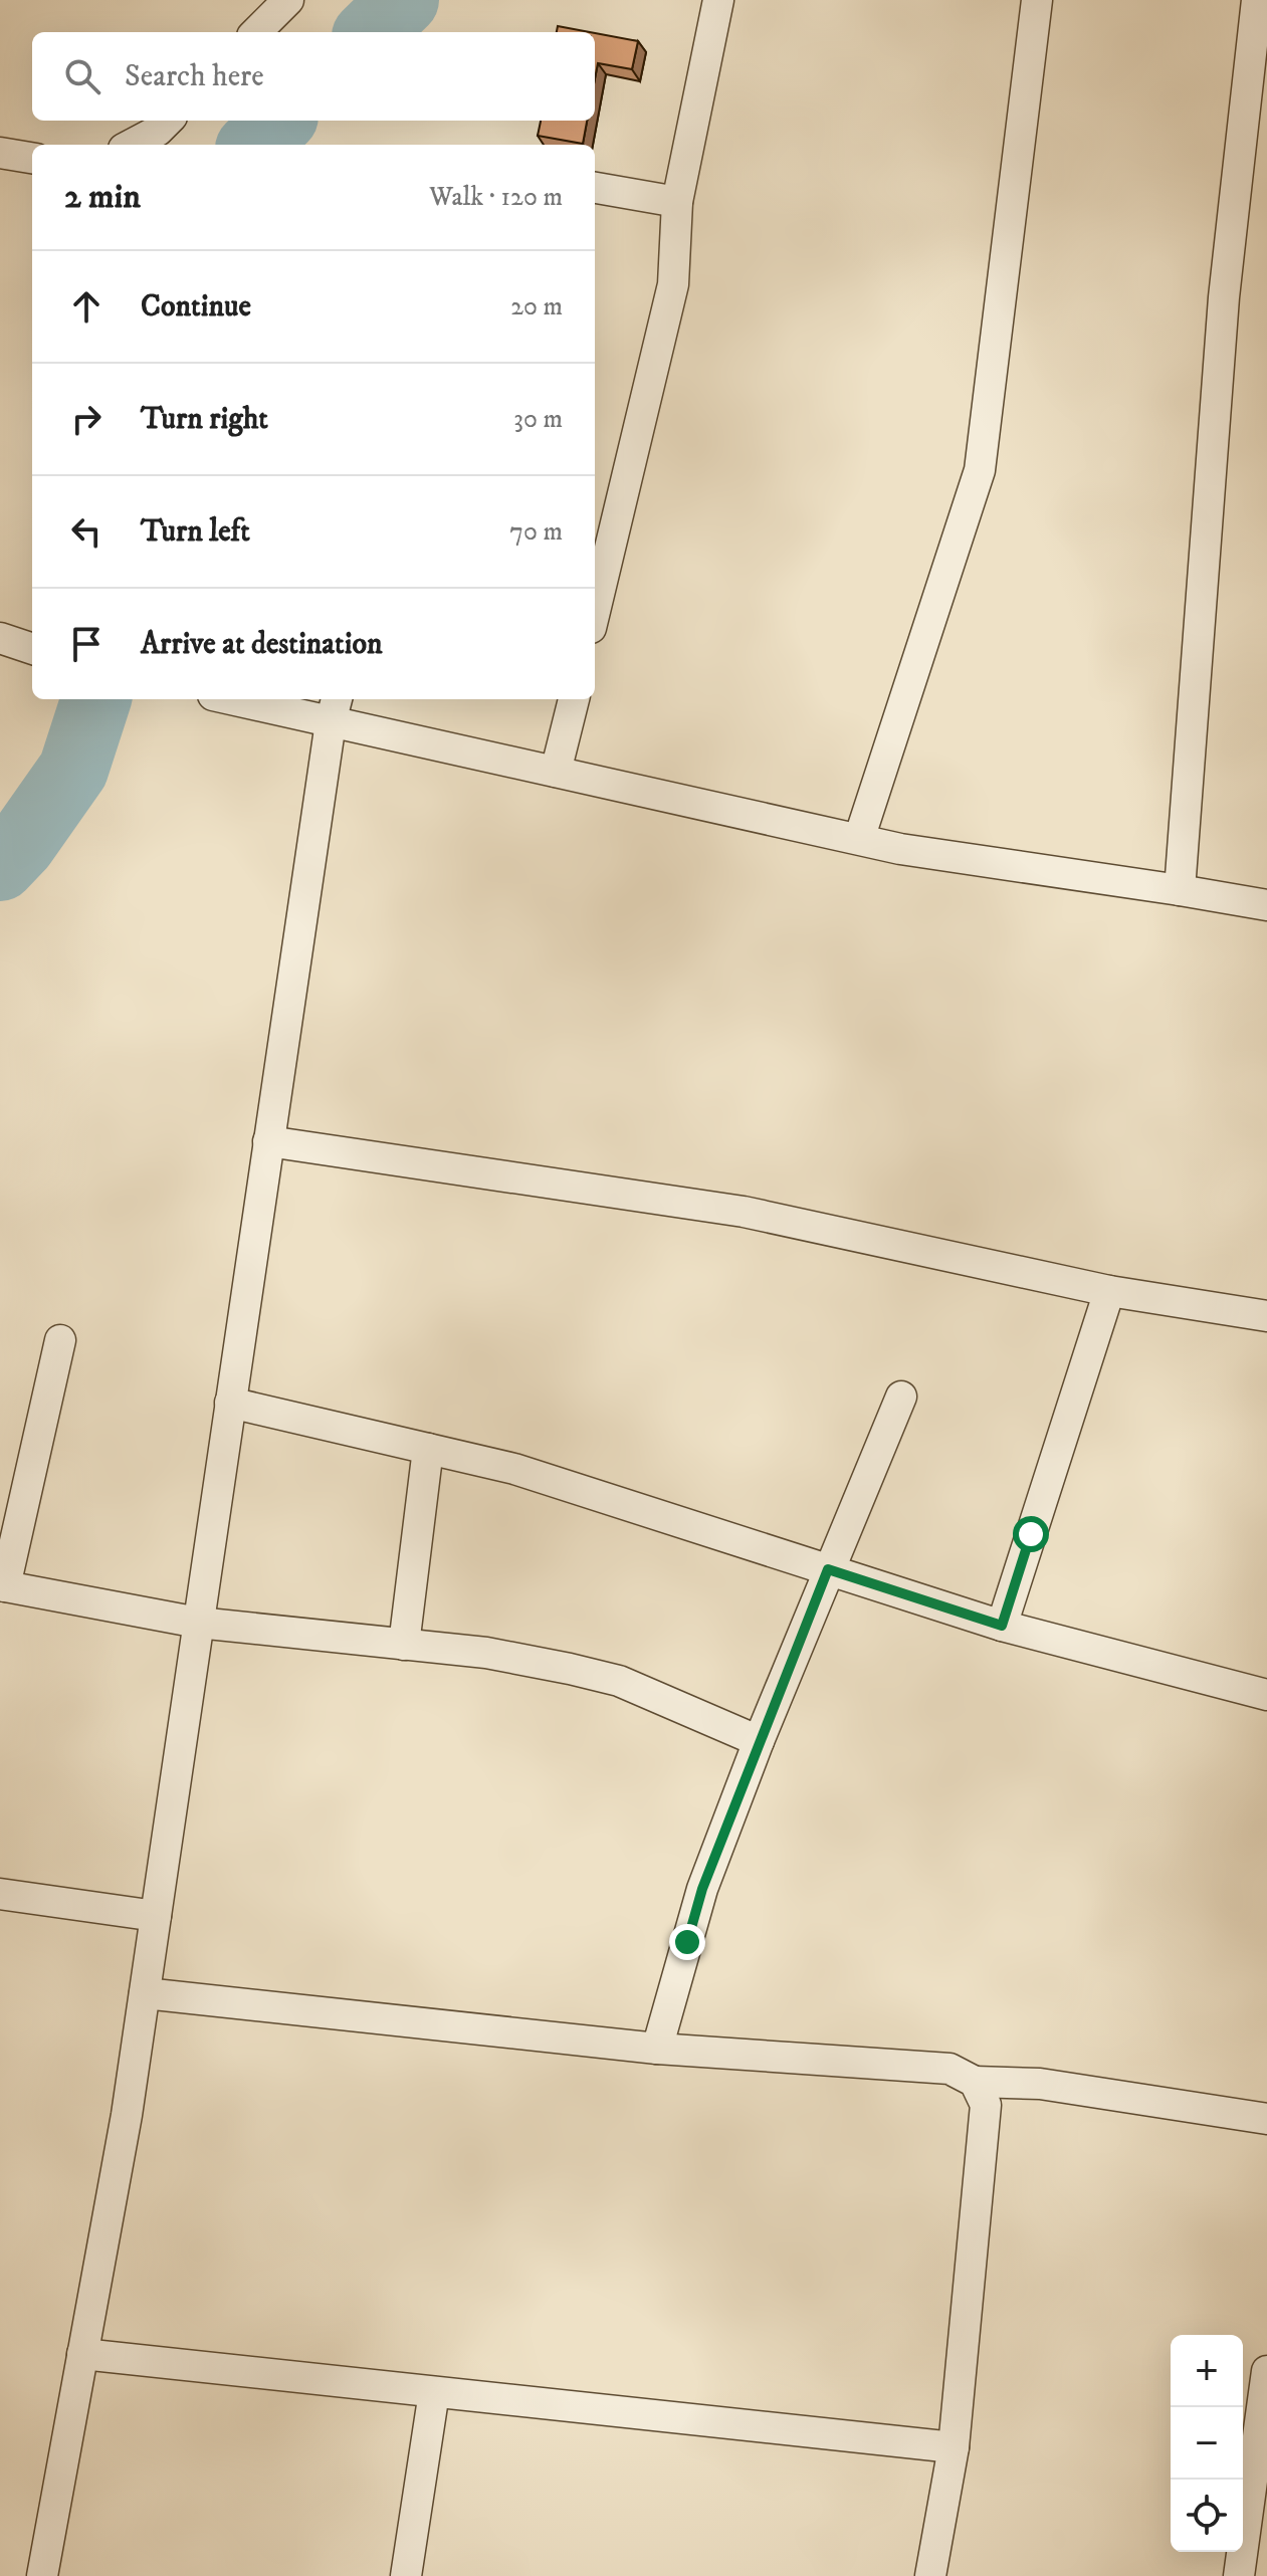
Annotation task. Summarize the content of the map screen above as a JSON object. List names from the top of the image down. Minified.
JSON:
{"page":{"search":"Search here","heading":["2 min","Walk · 120 m"],"list":[["Continue","20 m"],["Turn right","30 m"],["Turn left","70 m"],"Arrive at destination"],"map_buttons":["+","−"]}}
